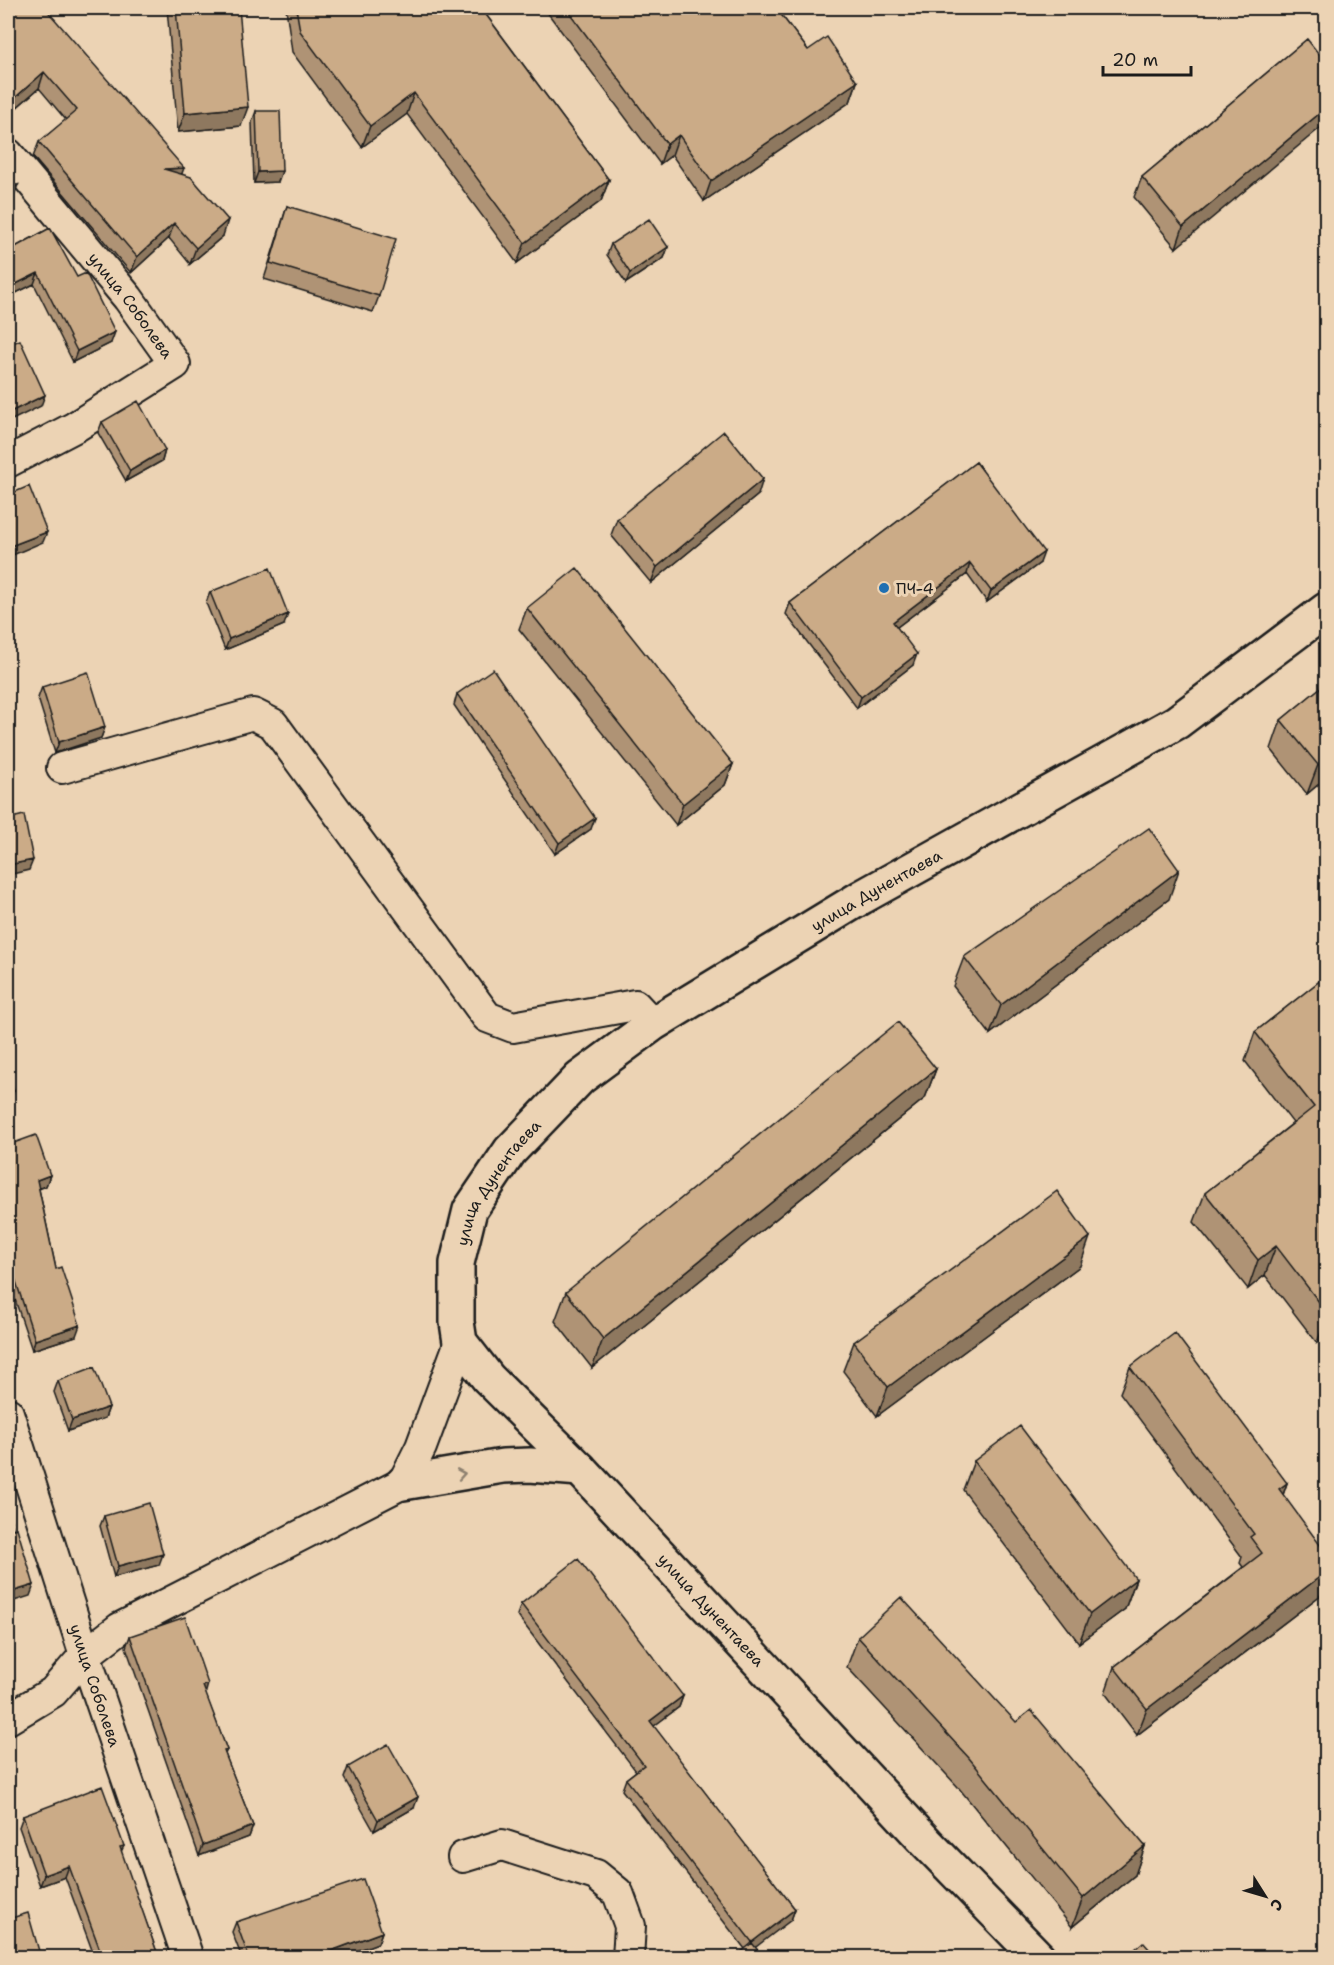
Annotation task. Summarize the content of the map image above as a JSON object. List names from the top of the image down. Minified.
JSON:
{"streets":{"street":["улица Соболева","улица Дунентаева"]},"places":["ПЧ-4"],"scale_bar":"20 m","north":"bottom right"}
